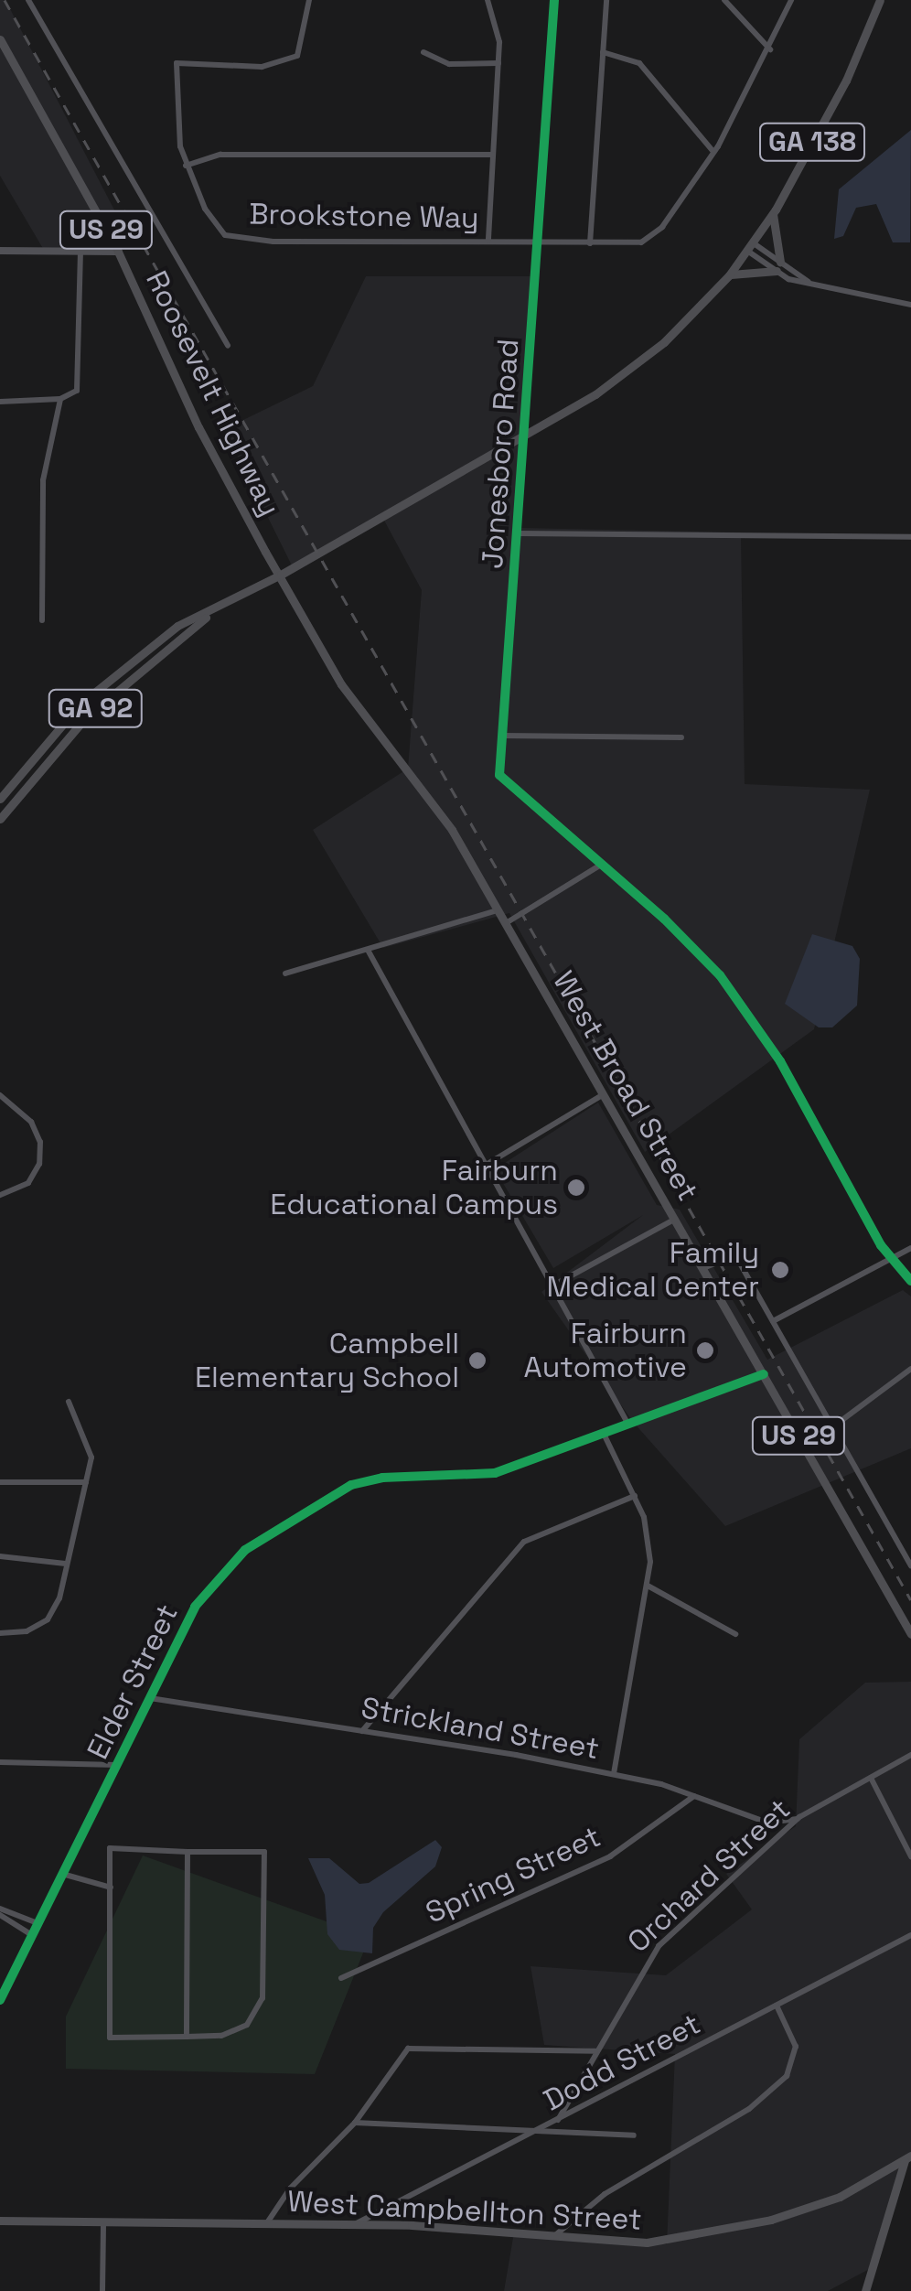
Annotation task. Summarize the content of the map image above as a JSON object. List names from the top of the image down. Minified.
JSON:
{"streets":{"main road":["GA 138","US 29","Roosevelt Highway","GA 92","West Broad Street","West Campbellton Street"],"street":["Brookstone Way","Jonesboro Road","Elder Street","Strickland Street","Spring Street","Orchard Street","Dodd Street"]},"crossings":[["GA 138","Roosevelt Highway"],["GA 138","Jonesboro Road"],["GA 138","GA 92"],["GA 138","West Broad Street"],["Brookstone Way","Jonesboro Road"],["Roosevelt Highway","GA 92"],["Roosevelt Highway","West Broad Street"],["GA 92","West Broad Street"],["West Broad Street","Elder Street"],["Elder Street","Strickland Street"],["Strickland Street","Spring Street"],["Strickland Street","Orchard Street"],["Orchard Street","Dodd Street"],["Dodd Street","West Campbellton Street"]],"places":["Fairburn Educational Campus","Family Medical Center","Fairburn Automotive","Campbell Elementary School"]}
